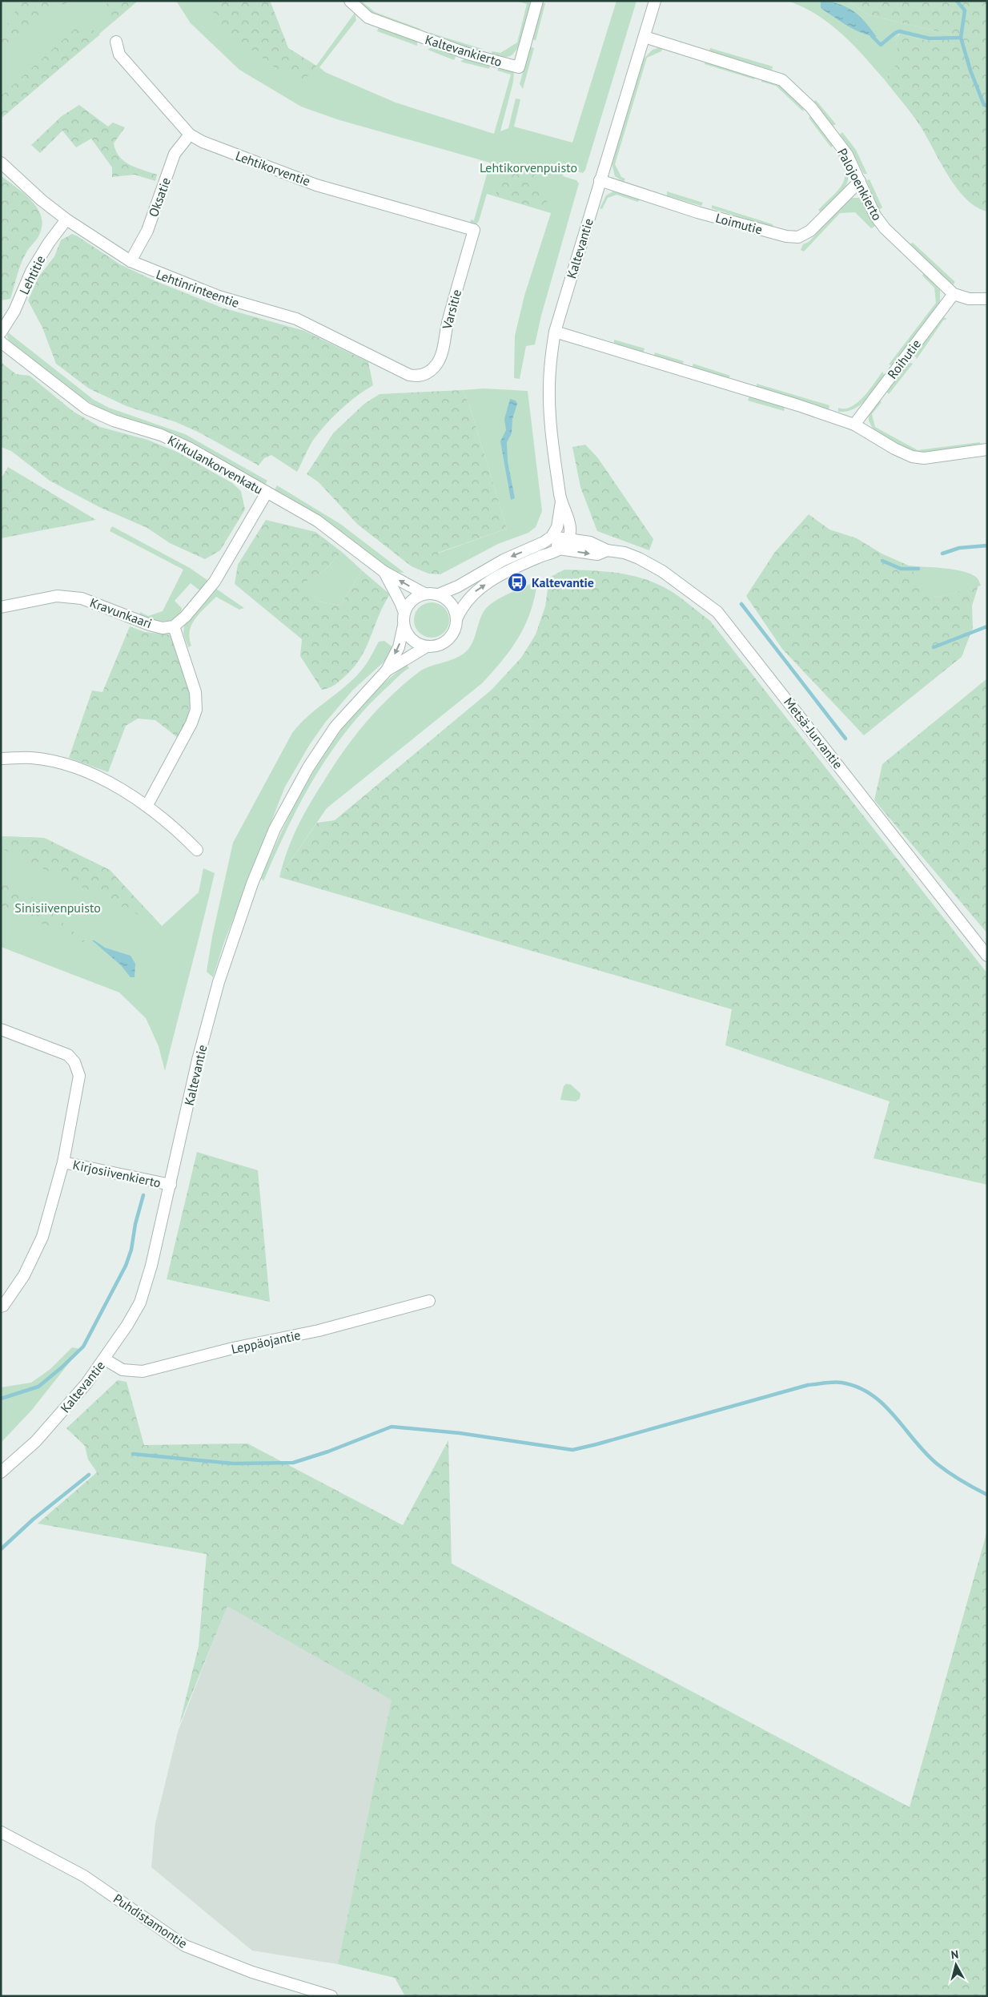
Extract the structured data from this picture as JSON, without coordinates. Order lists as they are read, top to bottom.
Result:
{
  "streets": {
    "street": [
      "Kaltevankierto",
      "Lehtikorventie",
      "Palojoenkierto",
      "Oksatie",
      "Loimutie",
      "Kaltevantie",
      "Lehtitie",
      "Lehtinrinteentie",
      "Varsitie",
      "Roihutie",
      "Kirkulankorvenkatu",
      "Kravunkaari",
      "Metsä-Jurvantie",
      "Kirjosiivenkierto",
      "Leppäojantie",
      "Puhdistamontie"
    ]
  },
  "crossings": [
    ["Lehtikorventie", "Oksatie"],
    ["Lehtikorventie", "Varsitie"],
    ["Palojoenkierto", "Loimutie"],
    ["Palojoenkierto", "Kaltevantie"],
    ["Palojoenkierto", "Roihutie"],
    ["Oksatie", "Lehtinrinteentie"],
    ["Loimutie", "Kaltevantie"],
    ["Kaltevantie", "Kirkulankorvenkatu"],
    ["Kaltevantie", "Metsä-Jurvantie"],
    ["Kaltevantie", "Kirjosiivenkierto"],
    ["Kaltevantie", "Leppäojantie"],
    ["Lehtitie", "Lehtinrinteentie"],
    ["Lehtinrinteentie", "Varsitie"]
  ],
  "parks": ["Lehtikorvenpuisto", "Sinisiivenpuisto"],
  "places": {
    "bus stop": ["Kaltevantie"]
  },
  "north": "top"
}
